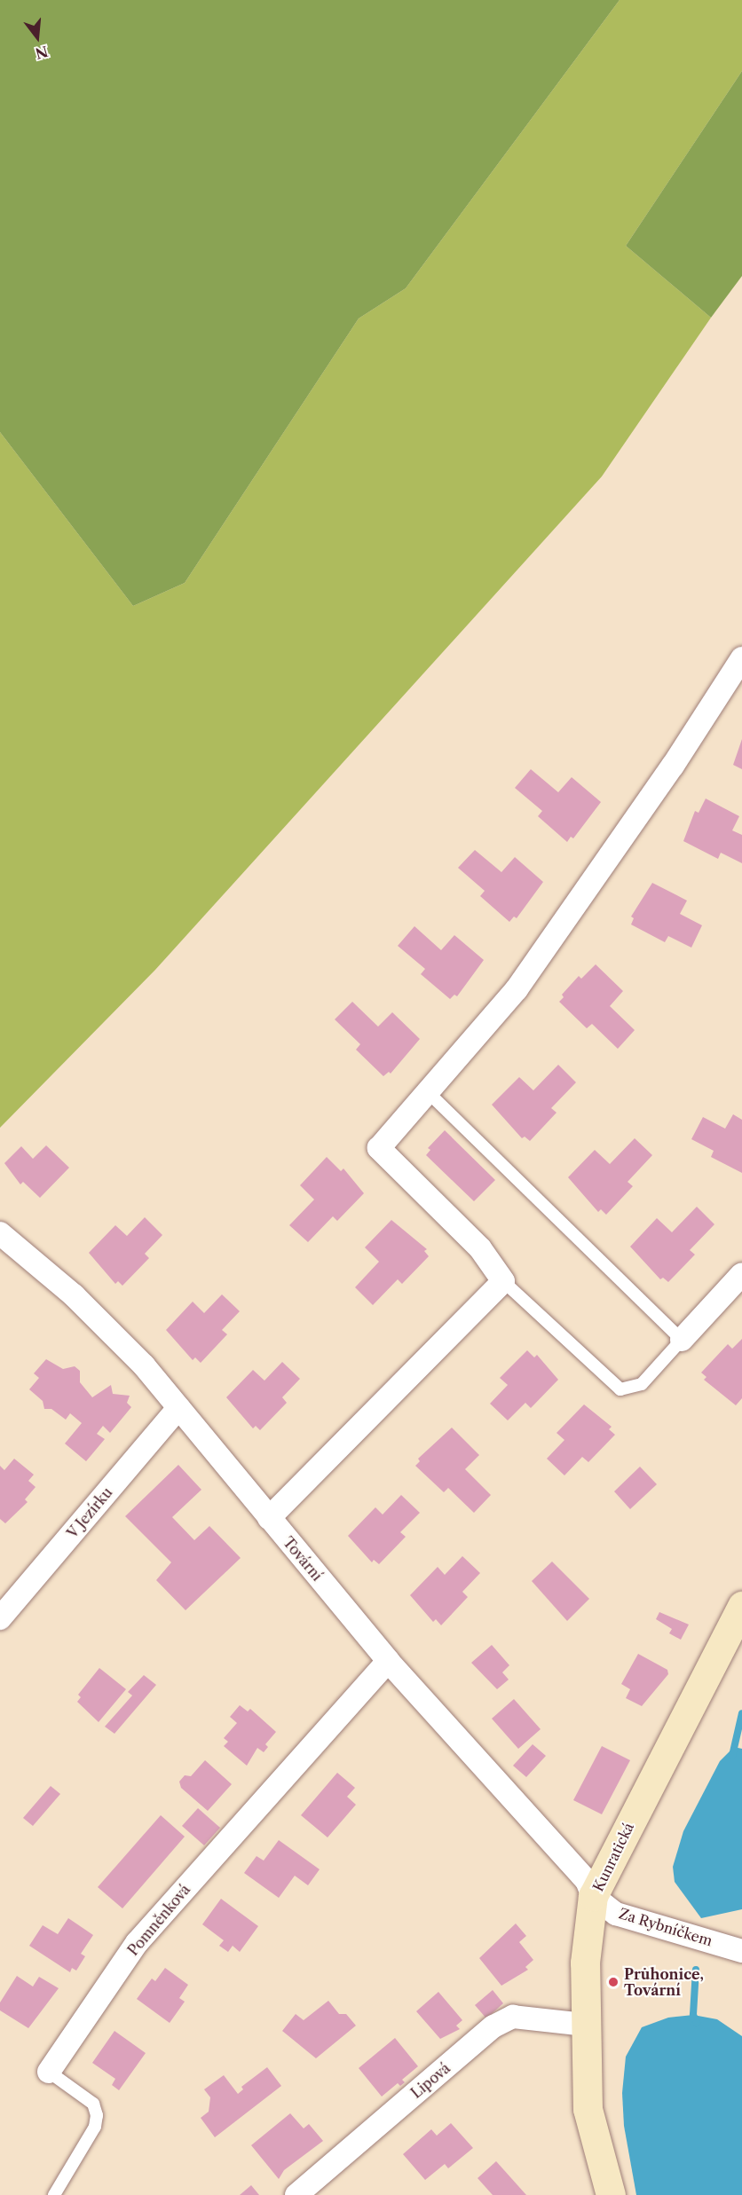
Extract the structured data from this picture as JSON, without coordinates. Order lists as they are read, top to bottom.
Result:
{
  "streets": {
    "street": [
      "V Jezírku",
      "Tovární",
      "Kunratická",
      "Pomněnková",
      "Za Rybníčkem",
      "Lipová"
    ]
  },
  "crossings": [
    ["V Jezírku", "Tovární"],
    ["Tovární", "Kunratická"],
    ["Tovární", "Pomněnková"],
    ["Tovární", "Za Rybníčkem"],
    ["Kunratická", "Za Rybníčkem"],
    ["Kunratická", "Lipová"]
  ],
  "places": ["Průhonice, Tovární"],
  "north": "bottom"
}
